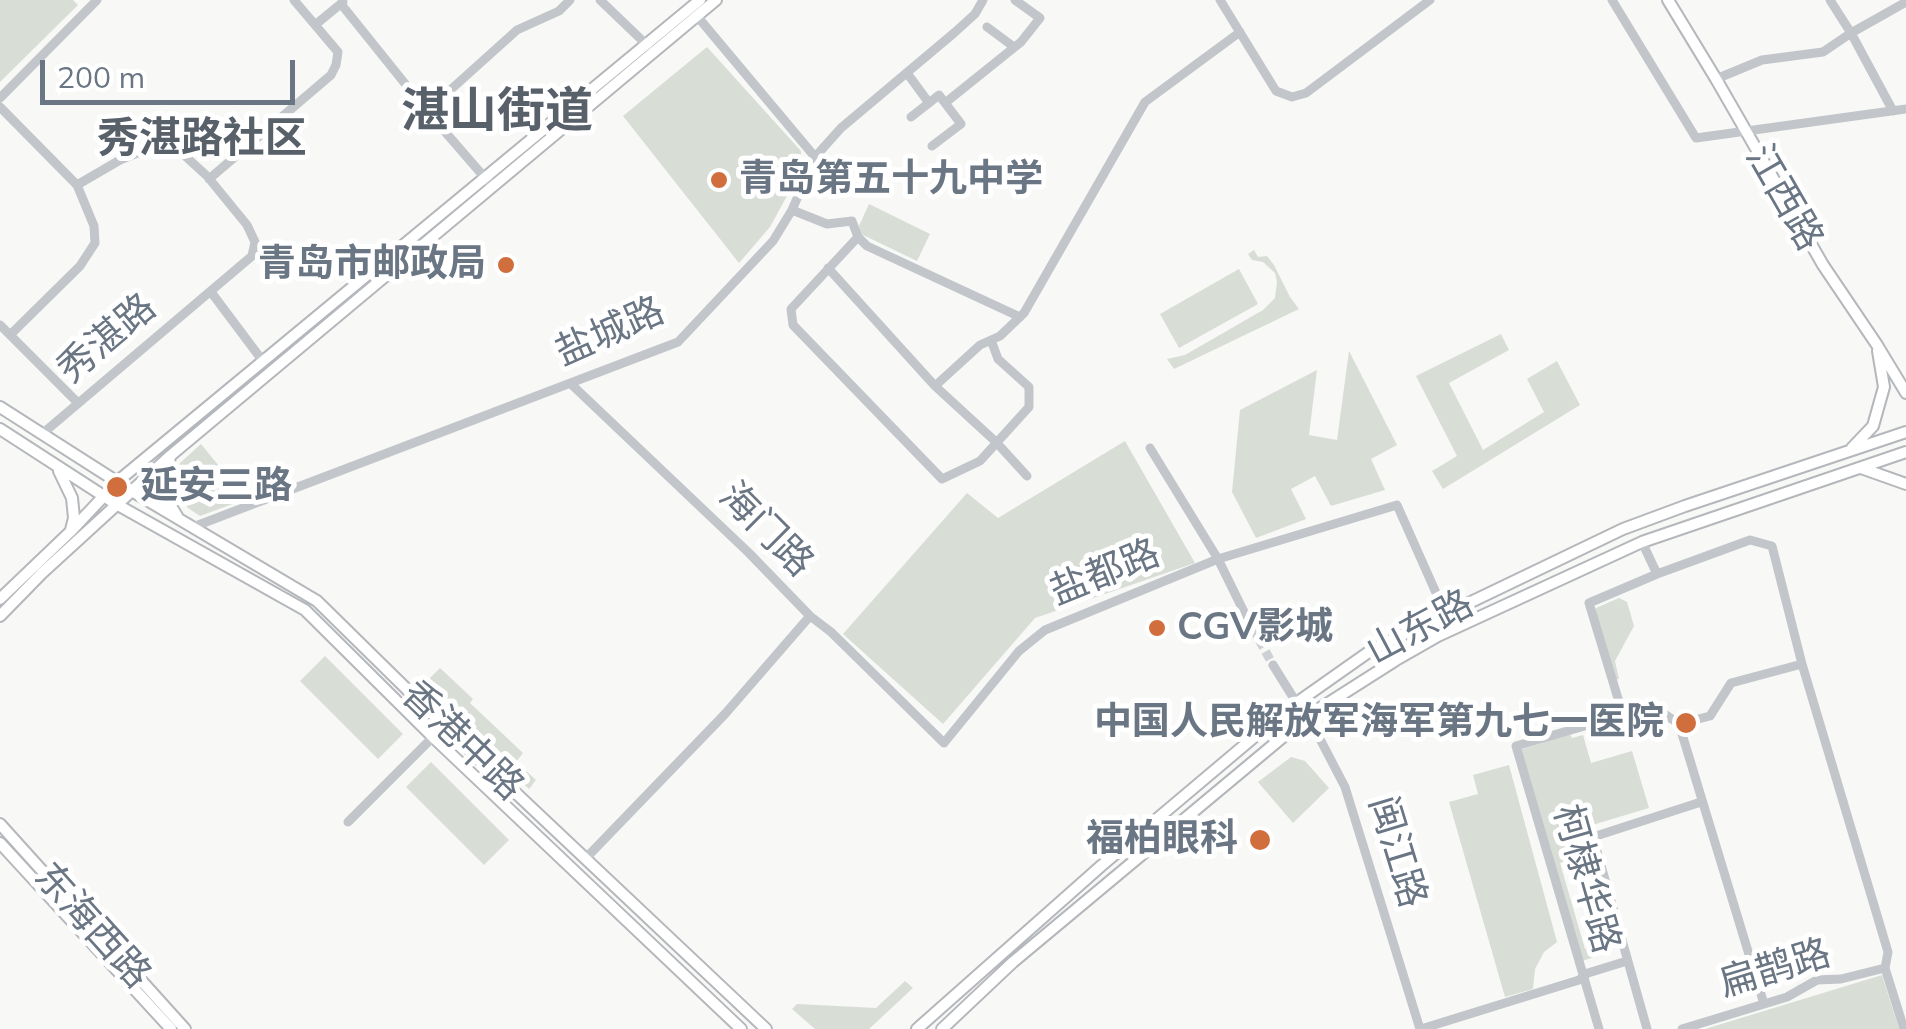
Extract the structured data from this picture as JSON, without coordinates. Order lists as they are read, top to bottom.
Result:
{
  "streets": {
    "main road": [
      "江西路",
      "山东路",
      "香港中路",
      "东海西路"
    ],
    "street": [
      "盐城路",
      "秀湛路",
      "海门路",
      "盐都路",
      "闽江路",
      "柯棣华路",
      "扁鹊路"
    ]
  },
  "crossings": [
    ["盐城路", "海门路"],
    ["盐城路", "香港中路"],
    ["秀湛路", "香港中路"],
    ["海门路", "盐都路"],
    ["海门路", "香港中路"],
    ["盐都路", "山东路"],
    ["山东路", "闽江路"]
  ],
  "districts": ["湛山街道", "秀湛路社区"],
  "places": [
    "青岛第五十九中学",
    "青岛市邮政局",
    "延安三路",
    "CGV影城",
    "中国人民解放军海军第九七一医院",
    "福柏眼科"
  ],
  "scale_bar": "200 m"
}
